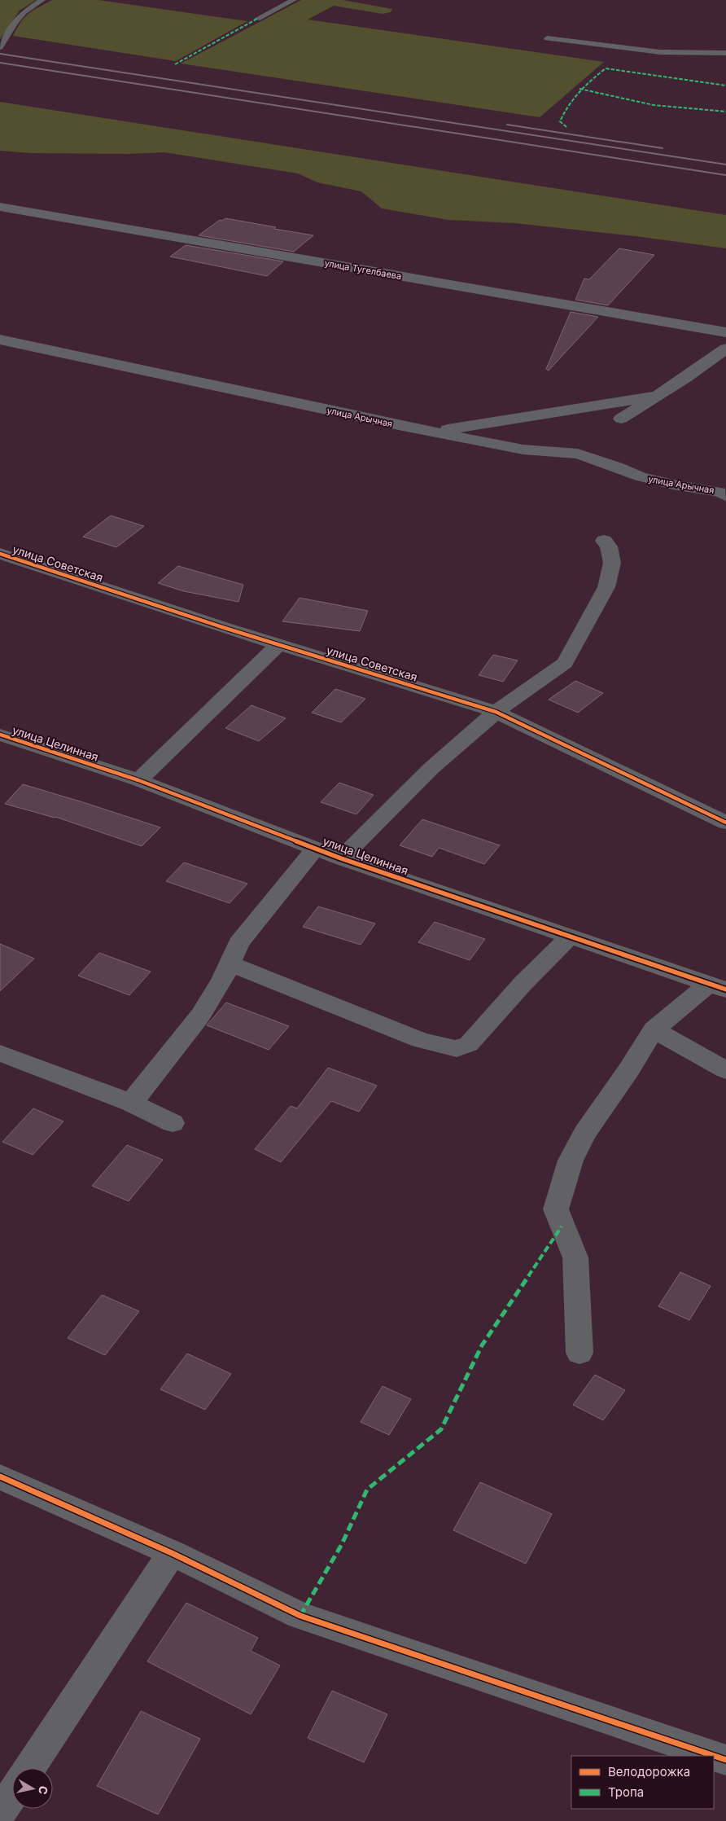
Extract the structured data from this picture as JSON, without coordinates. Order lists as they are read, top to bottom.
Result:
{
  "streets": {
    "street": [
      "улица Тугелбаева",
      "улица Арычная",
      "улица Советская",
      "улица Целинная"
    ]
  },
  "legend": ["Велодорожка", "Тропа"],
  "north": "right"
}
